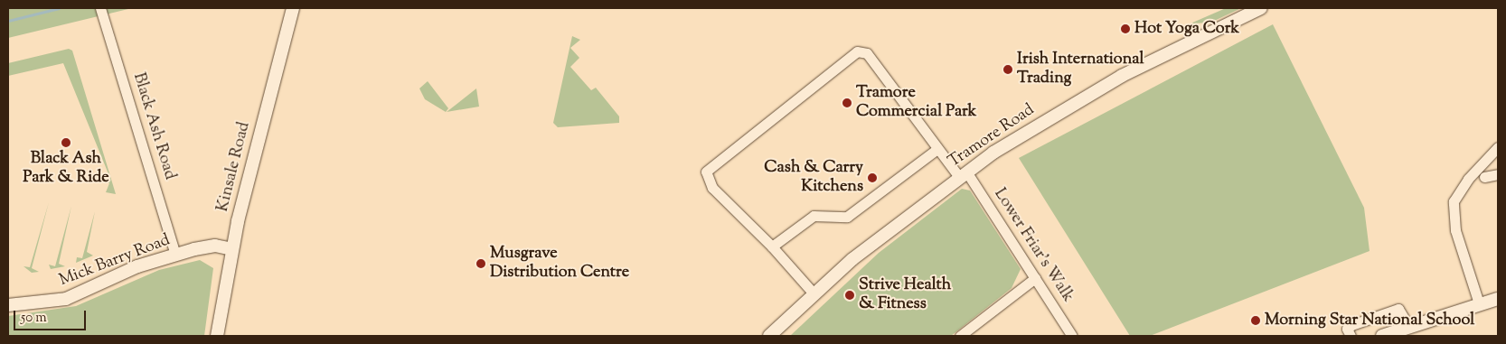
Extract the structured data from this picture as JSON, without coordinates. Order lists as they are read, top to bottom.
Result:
{
  "streets": {
    "street": [
      "Black Ash Road",
      "Tramore Road",
      "Kinsale Road",
      "Lower Friar's Walk",
      "Mick Barry Road"
    ]
  },
  "crossings": [
    ["Black Ash Road", "Mick Barry Road"],
    ["Tramore Road", "Lower Friar's Walk"],
    ["Kinsale Road", "Mick Barry Road"]
  ],
  "places": [
    "Hot Yoga Cork",
    "Irish International Trading",
    "Tramore Commercial Park",
    "Black Ash Park & Ride",
    "Cash & Carry Kitchens",
    "Musgrave Distribution Centre",
    "Strive Health & Fitness",
    "Morning Star National School"
  ],
  "scale_bar": "50 m"
}
